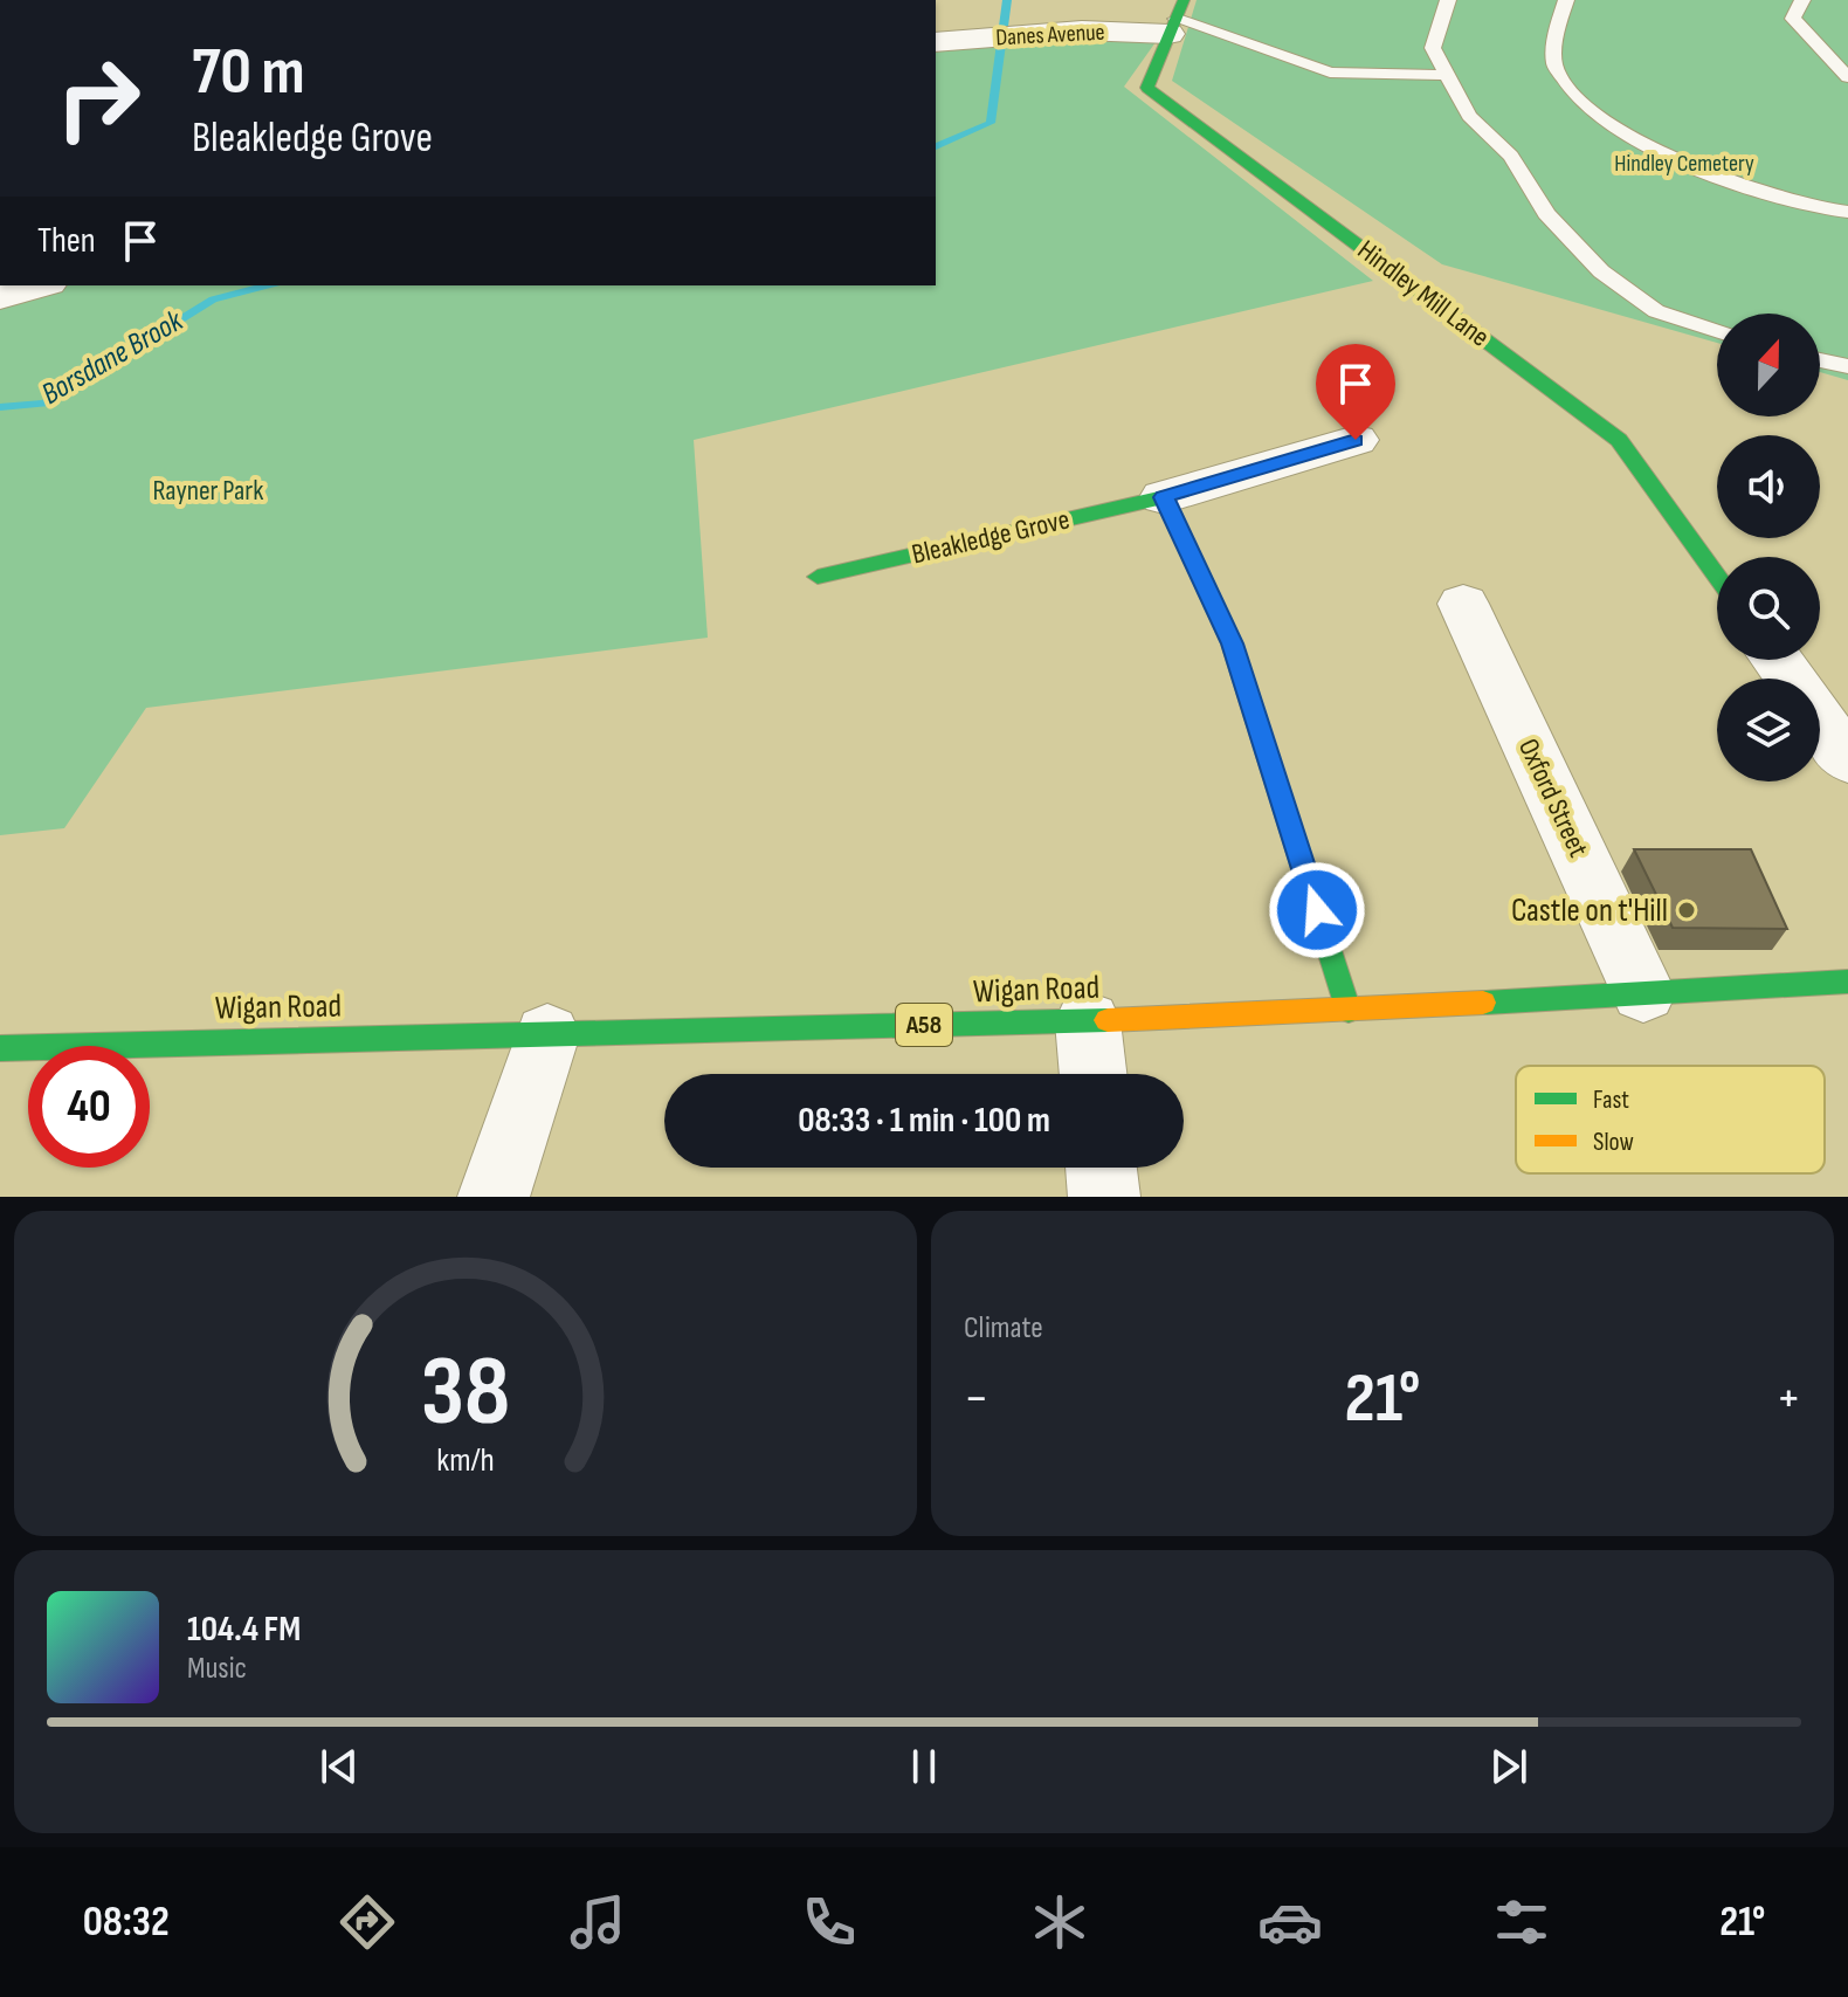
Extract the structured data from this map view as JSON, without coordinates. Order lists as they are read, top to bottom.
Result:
{
  "streets": {
    "main road": [
      "Hindley Mill Lane",
      "Bleakledge Grove",
      "Wigan Road",
      "A58"
    ],
    "street": ["Danes Avenue", "Oxford Street"]
  },
  "crossings": [
    ["Danes Avenue", "Hindley Mill Lane"],
    ["Oxford Street", "Wigan Road"]
  ],
  "water": ["Borsdane Brook"],
  "parks": ["Hindley Cemetery", "Rayner Park"],
  "places": ["Castle on t'Hill"],
  "legend": ["Fast", "Slow"],
  "north": "top",
  "page": {
    "turn": ["70 m", "Bleakledge Grove"],
    "then": "Then",
    "limit": "40",
    "trip": "08:33 · 1 min · 100 m",
    "tile": "Climate",
    "heat": ["−", "21°", "+"],
    "song": ["104.4 FM", "Music"],
    "tabs": ["08:32", "21°"],
    "gauge": ["38", "km/h"]
  }
}
